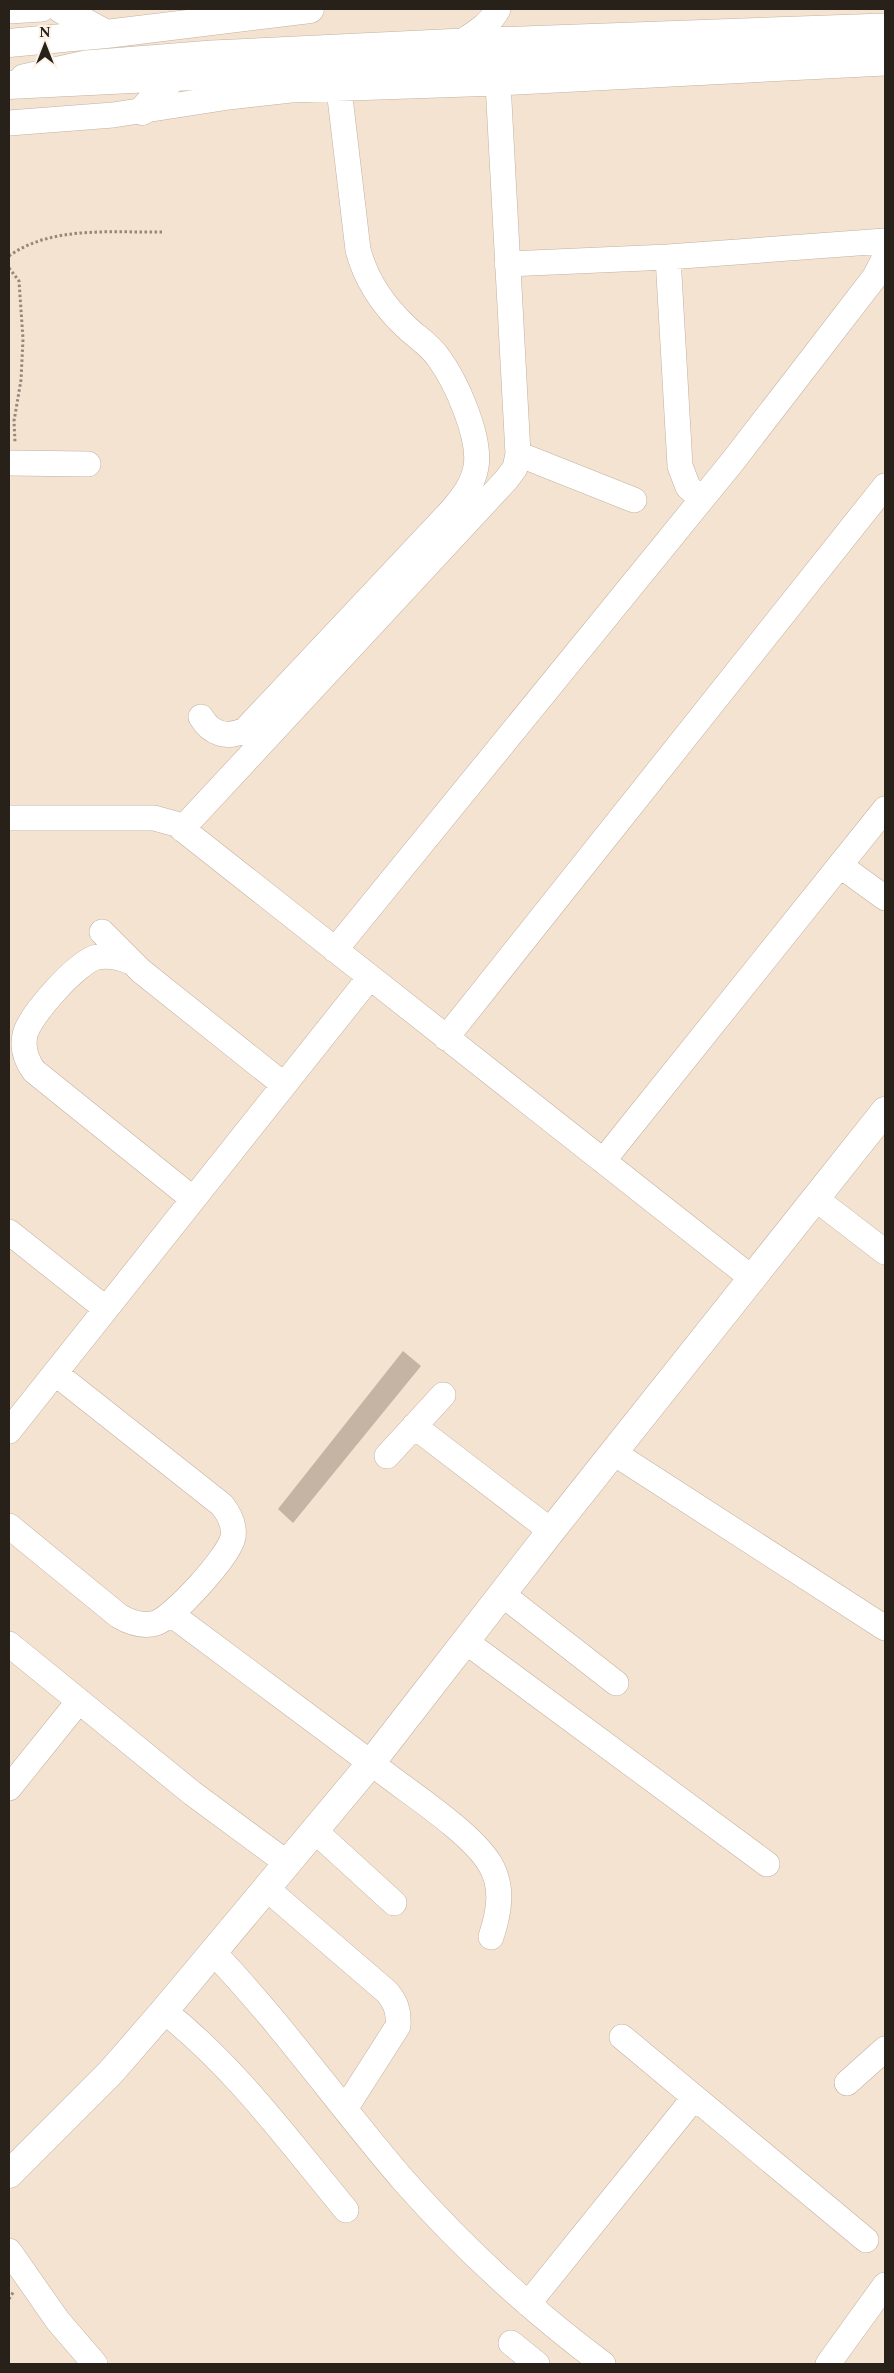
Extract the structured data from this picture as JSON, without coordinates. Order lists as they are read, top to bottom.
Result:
{
  "north": "top"
}
